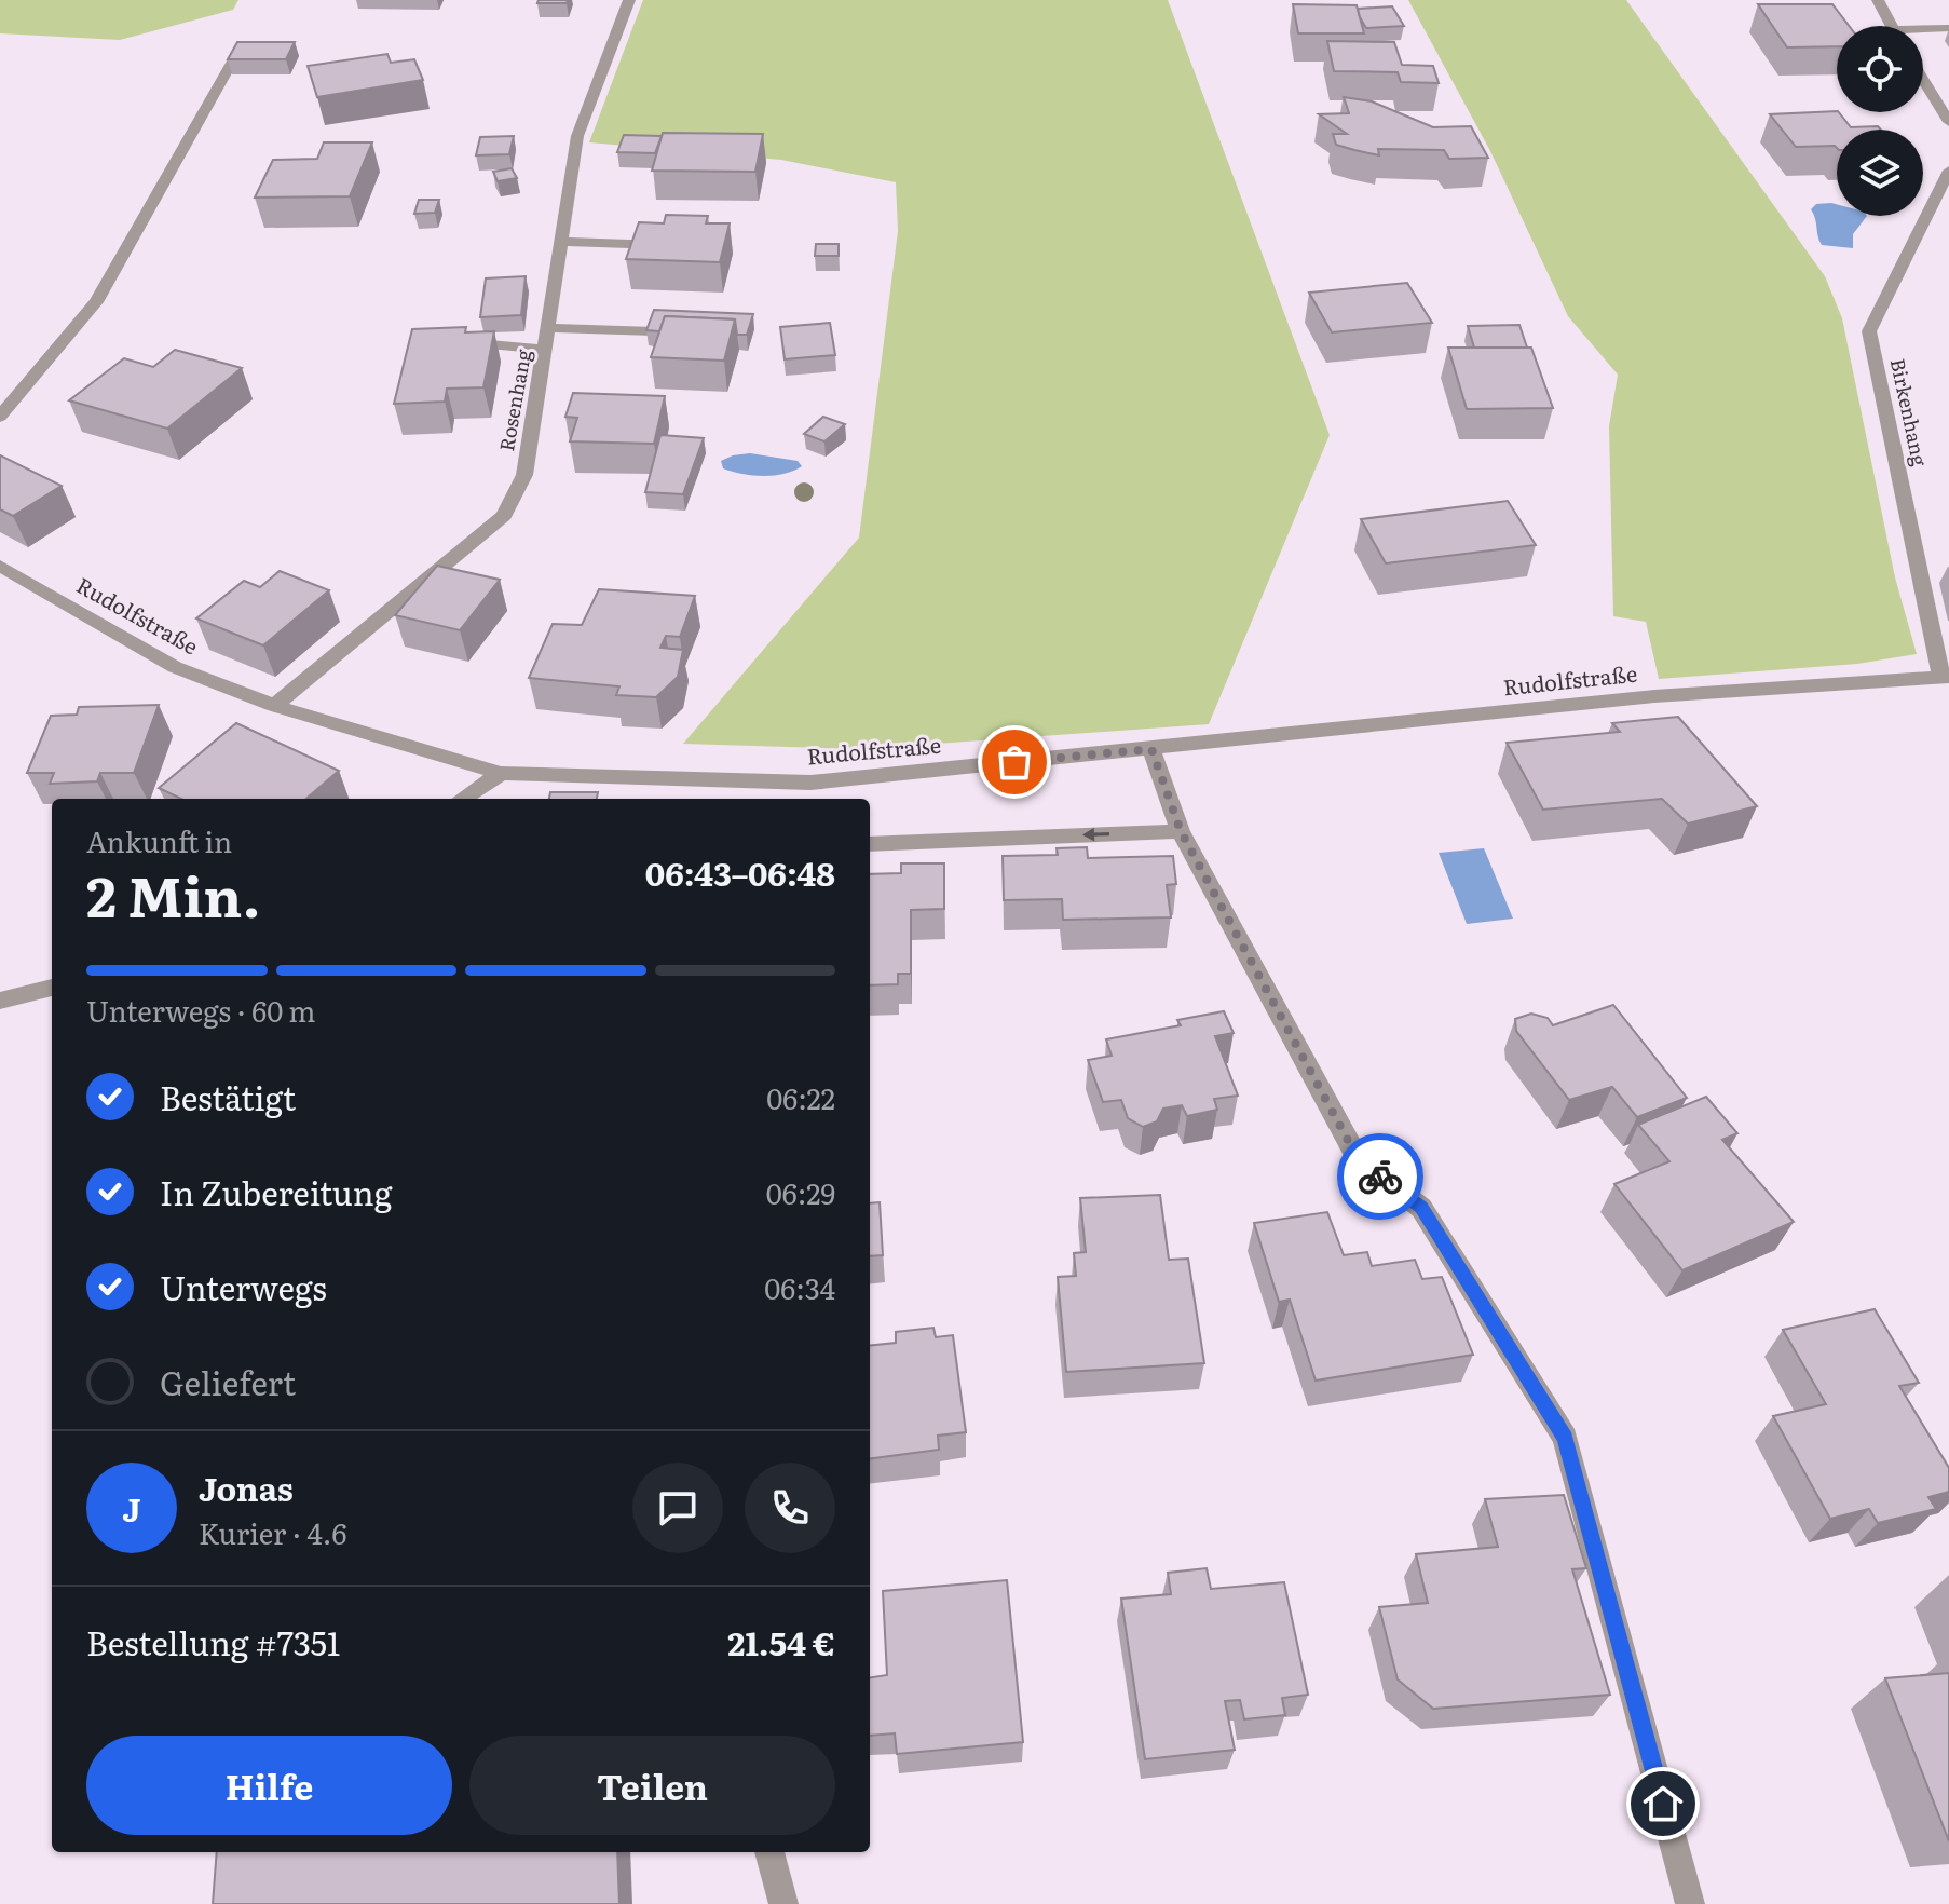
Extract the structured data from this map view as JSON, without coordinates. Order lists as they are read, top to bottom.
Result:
{
  "streets": {
    "street": ["Rosenhang", "Birkenhang", "Rudolfstraße"]
  },
  "crossings": [
    ["Rosenhang", "Rudolfstraße"],
    ["Birkenhang", "Rudolfstraße"]
  ],
  "page": {
    "heading": ["2 Min.", "Ankunft in", "06:43–06:48"],
    "panel": [
      "Jonas",
      "Kurier · 4.6",
      "Bestellung #7351",
      "21.54 €"
    ],
    "bar": "Unterwegs · 60 m",
    "list": [
      ["Bestätigt", "06:22"],
      ["In Zubereitung", "06:29"],
      ["Unterwegs", "06:34"],
      "Geliefert"
    ],
    "round": "J",
    "buttons": ["Hilfe", "Teilen"]
  }
}
